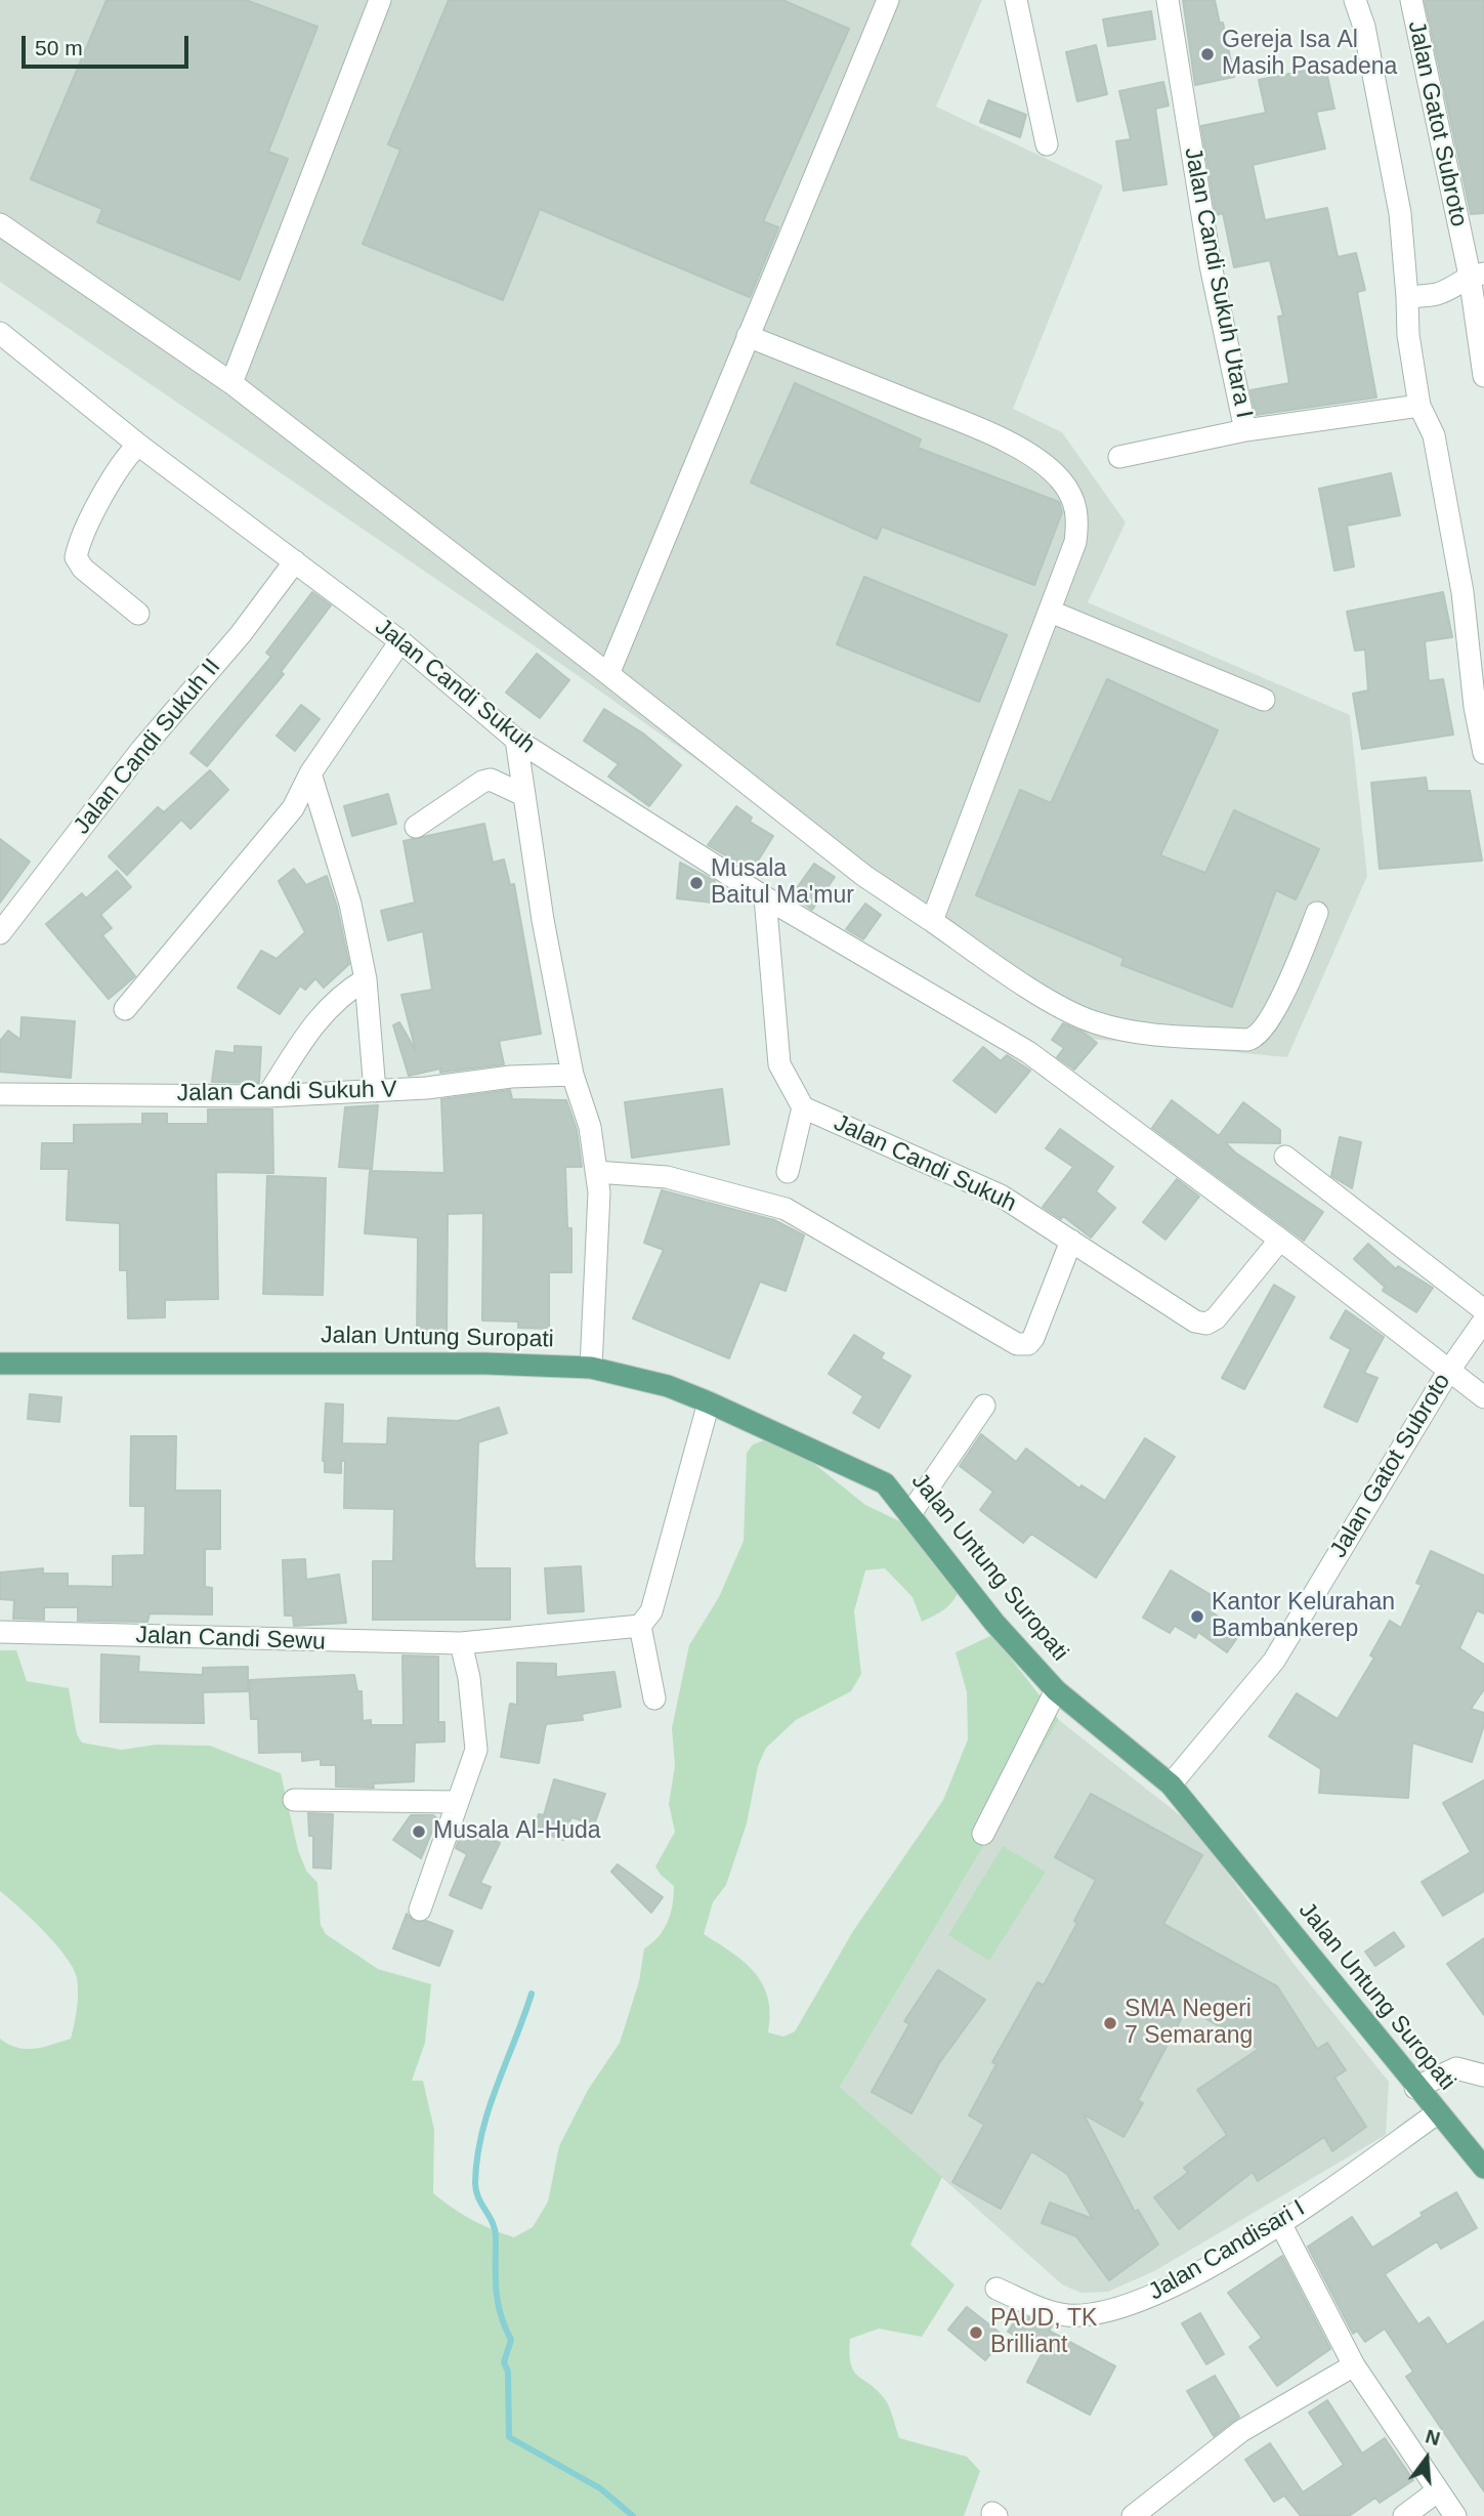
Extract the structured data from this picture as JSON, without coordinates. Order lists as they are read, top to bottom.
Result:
{
  "streets": {
    "main road": ["Jalan Untung Suropati"],
    "street": [
      "Jalan Gatot Subroto",
      "Jalan Candi Sukuh Utara I",
      "Jalan Candi Sukuh",
      "Jalan Candi Sukuh II",
      "Jalan Candi Sukuh V",
      "Jalan Candi Sewu",
      "Jalan Candisari I"
    ]
  },
  "crossings": [
    ["Jalan Gatot Subroto", "Jalan Candi Sukuh"],
    ["Jalan Gatot Subroto", "Jalan Untung Suropati"],
    ["Jalan Candi Sukuh", "Jalan Candi Sukuh II"],
    ["Jalan Untung Suropati", "Jalan Candisari I"]
  ],
  "places": [
    "Gereja Isa Al Masih Pasadena",
    "Musala Baitul Ma'mur",
    "Kantor Kelurahan Bambankerep",
    "Musala Al-Huda",
    "SMA Negeri 7 Semarang",
    "PAUD, TK Brilliant"
  ],
  "scale_bar": "50 m",
  "north": "top"
}
